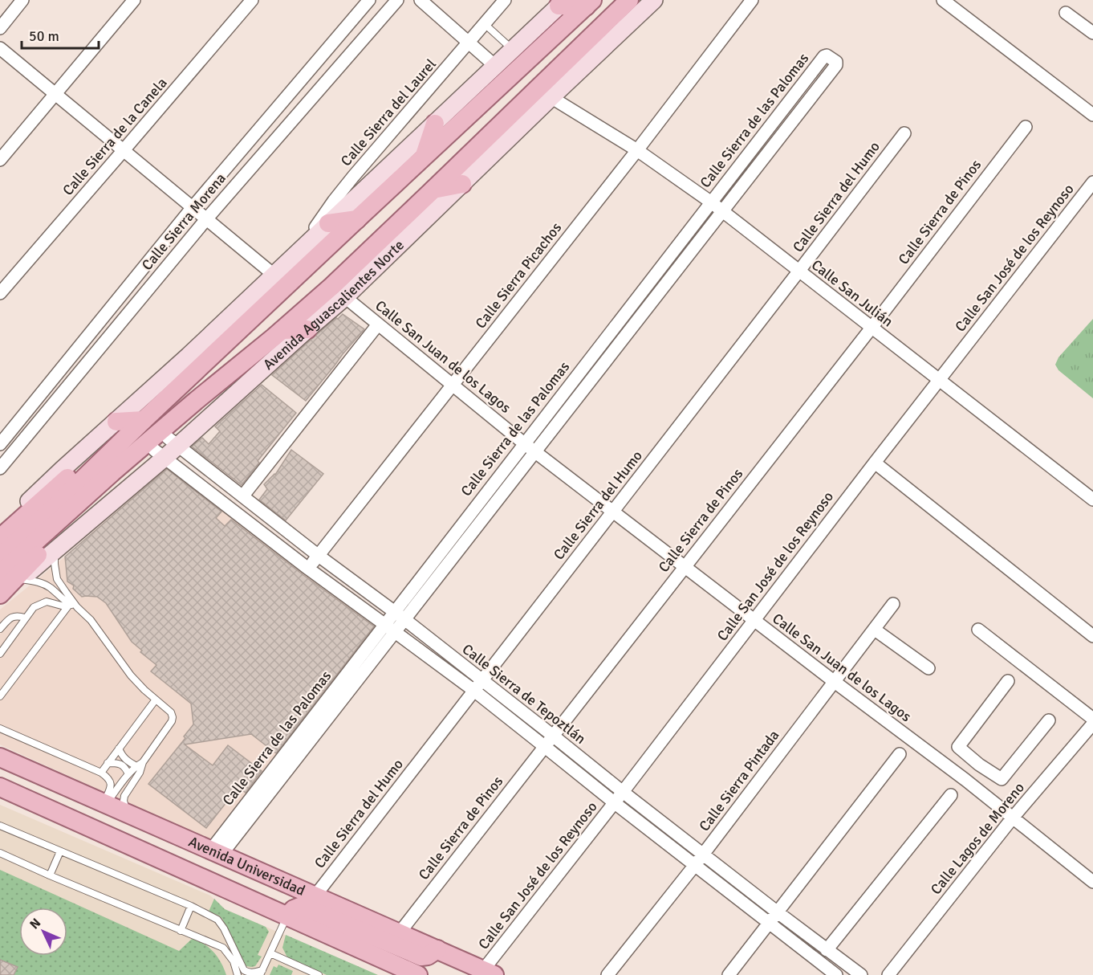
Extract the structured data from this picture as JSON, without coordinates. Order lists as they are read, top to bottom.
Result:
{
  "streets": {
    "main road": ["Avenida Aguascalientes Norte", "Avenida Universidad"],
    "street": [
      "Calle Sierra del Laurel",
      "Calle Sierra de las Palomas",
      "Calle Sierra de la Canela",
      "Calle Sierra del Humo",
      "Calle Sierra de Pinos",
      "Calle Sierra Morena",
      "Calle San José de los Reynoso",
      "Calle Sierra Picachos",
      "Calle San Julián",
      "Calle San Juan de los Lagos",
      "Calle Sierra de Tepoztlán",
      "Calle Sierra Pintada",
      "Calle Lagos de Moreno"
    ]
  },
  "crossings": [
    ["Calle Sierra de las Palomas", "Calle San Julián"],
    ["Calle Sierra de las Palomas", "Calle San Juan de los Lagos"],
    ["Calle Sierra de las Palomas", "Calle Sierra de Tepoztlán"],
    ["Calle Sierra de las Palomas", "Avenida Universidad"],
    ["Calle Sierra del Humo", "Calle San Julián"],
    ["Calle Sierra del Humo", "Calle San Juan de los Lagos"],
    ["Calle Sierra del Humo", "Calle Sierra de Tepoztlán"],
    ["Calle Sierra del Humo", "Avenida Universidad"],
    ["Calle Sierra de Pinos", "Calle San Julián"],
    ["Calle Sierra de Pinos", "Calle San Juan de los Lagos"],
    ["Calle Sierra de Pinos", "Calle Sierra de Tepoztlán"],
    ["Calle Sierra de Pinos", "Avenida Universidad"],
    ["Calle San José de los Reynoso", "Calle San Julián"],
    ["Calle San José de los Reynoso", "Calle San Juan de los Lagos"],
    ["Calle San José de los Reynoso", "Calle Sierra de Tepoztlán"],
    ["Calle San José de los Reynoso", "Avenida Universidad"],
    ["Calle Sierra Picachos", "Calle San Julián"],
    ["Calle Sierra Picachos", "Calle San Juan de los Lagos"],
    ["Calle Sierra Picachos", "Calle Sierra de Tepoztlán"],
    ["Calle San Julián", "Avenida Aguascalientes Norte"],
    ["Avenida Aguascalientes Norte", "Calle San Juan de los Lagos"],
    ["Avenida Aguascalientes Norte", "Calle Sierra de Tepoztlán"],
    ["Calle San Juan de los Lagos", "Calle Sierra Pintada"],
    ["Calle San Juan de los Lagos", "Calle Lagos de Moreno"],
    ["Calle Sierra de Tepoztlán", "Calle Sierra Pintada"]
  ],
  "scale_bar": "50 m",
  "north": "top left"
}
